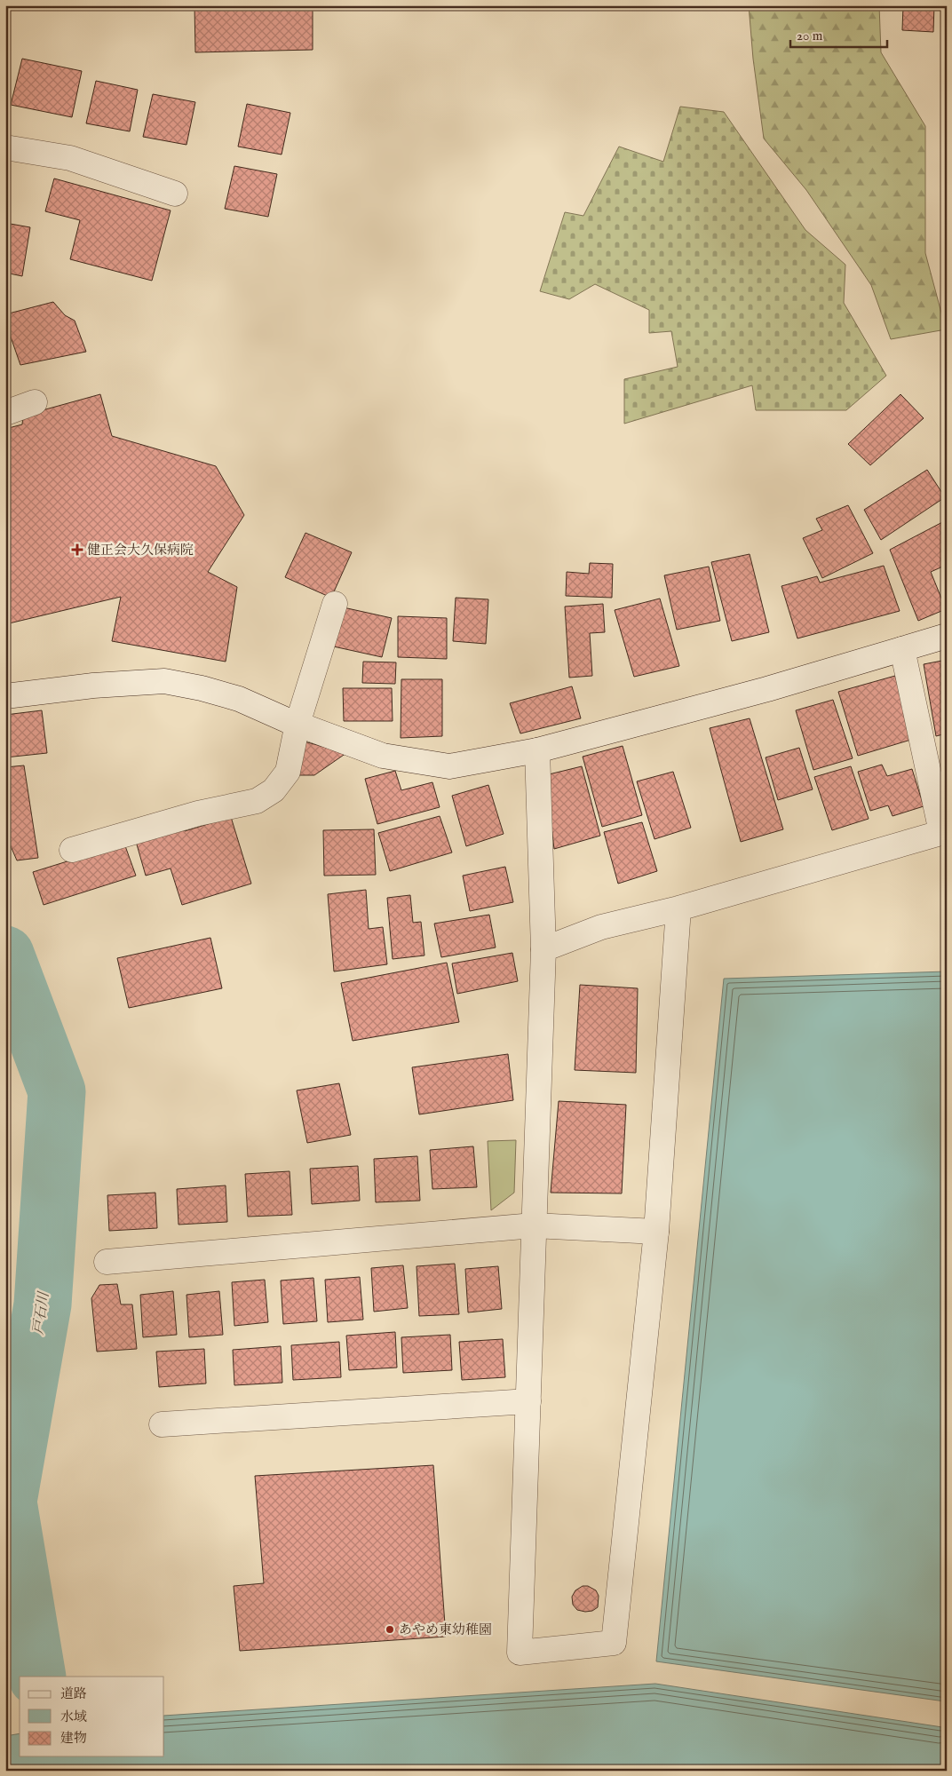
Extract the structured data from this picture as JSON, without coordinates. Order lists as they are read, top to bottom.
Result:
{
  "water": ["戸石川"],
  "places": {
    "health": ["健正会大久保病院"],
    "other": ["あやめ東幼稚園"]
  },
  "legend": ["道路", "水域", "建物"],
  "scale_bar": "20 m"
}
